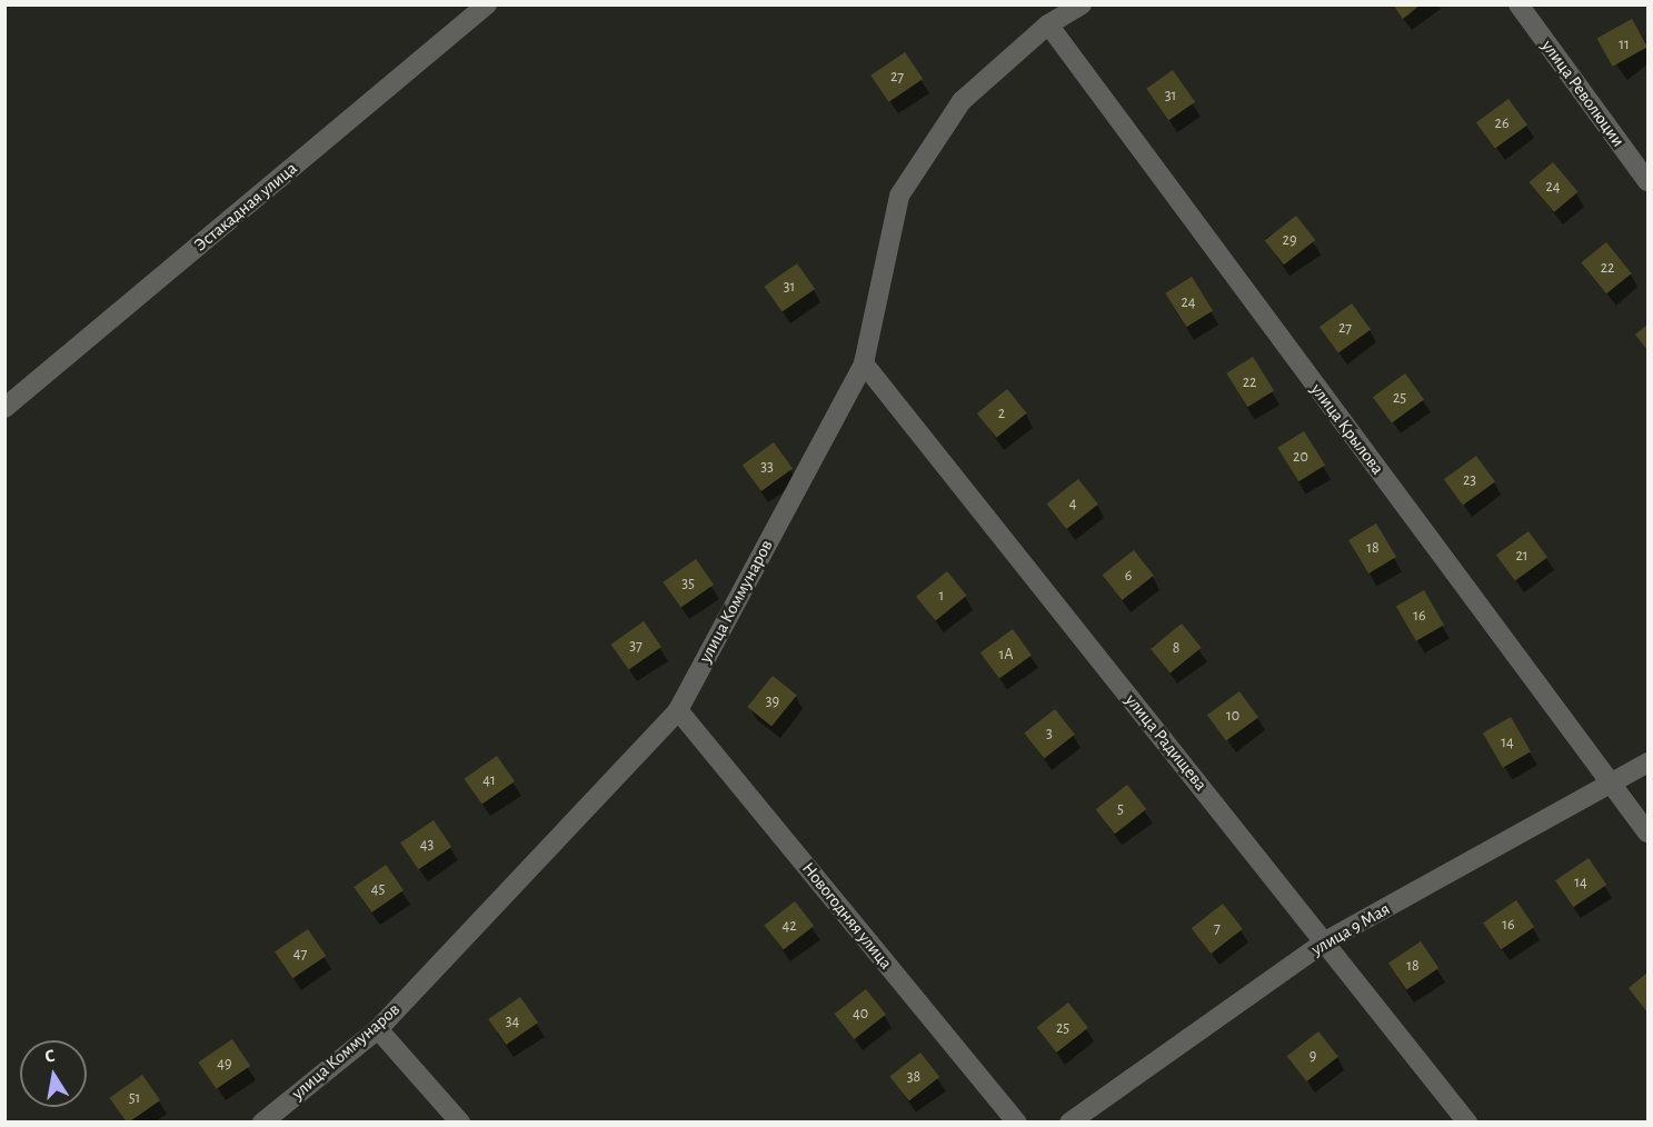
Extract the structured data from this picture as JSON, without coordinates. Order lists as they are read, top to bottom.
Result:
{
  "streets": {
    "street": [
      "улица Революции",
      "Эстакадная улица",
      "улица Крылова",
      "улица Коммунаров",
      "улица Радищева",
      "Новогодняя улица",
      "улица 9 Мая"
    ]
  },
  "crossings": [
    ["улица Крылова", "улица Коммунаров"],
    ["улица Крылова", "улица 9 Мая"],
    ["улица Коммунаров", "улица Радищева"],
    ["улица Коммунаров", "Новогодняя улица"],
    ["улица Радищева", "улица 9 Мая"]
  ],
  "house_numbers": [
    "11",
    "27",
    "31",
    "26",
    "24",
    "29",
    "22",
    "31",
    "24",
    "27",
    "22",
    "25",
    "2",
    "20",
    "33",
    "23",
    "4",
    "18",
    "21",
    "6",
    "35",
    "1",
    "16",
    "37",
    "8",
    "1А",
    "39",
    "10",
    "3",
    "14",
    "41",
    "5",
    "43",
    "14",
    "45",
    "16",
    "42",
    "7",
    "47",
    "18",
    "40",
    "34",
    "25",
    "9",
    "49",
    "38",
    "51"
  ],
  "north": "top"
}
